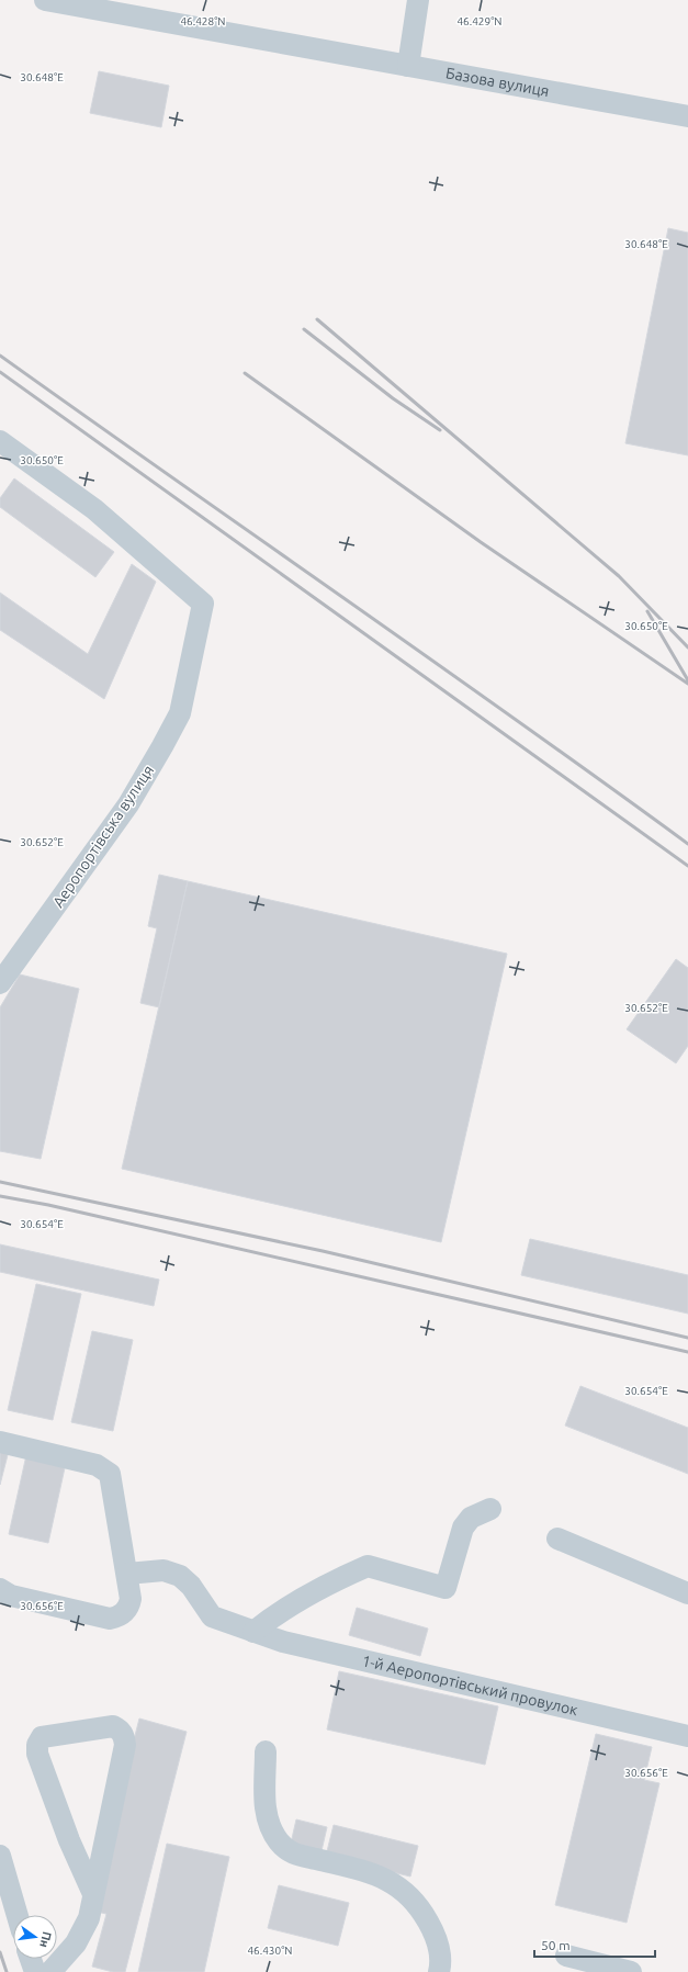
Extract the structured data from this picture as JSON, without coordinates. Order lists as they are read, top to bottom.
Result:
{
  "streets": {
    "street": ["Базова вулиця", "Аеропортівська вулиця", "1-й Аеропортівський провулок"]
  },
  "scale_bar": "50 m",
  "north": "right",
  "coordinates": [
    "46.428°N",
    "46.429°N",
    "30.648°E",
    "30.650°E",
    "30.652°E",
    "30.654°E",
    "30.656°E",
    "46.430°N"
  ]
}
